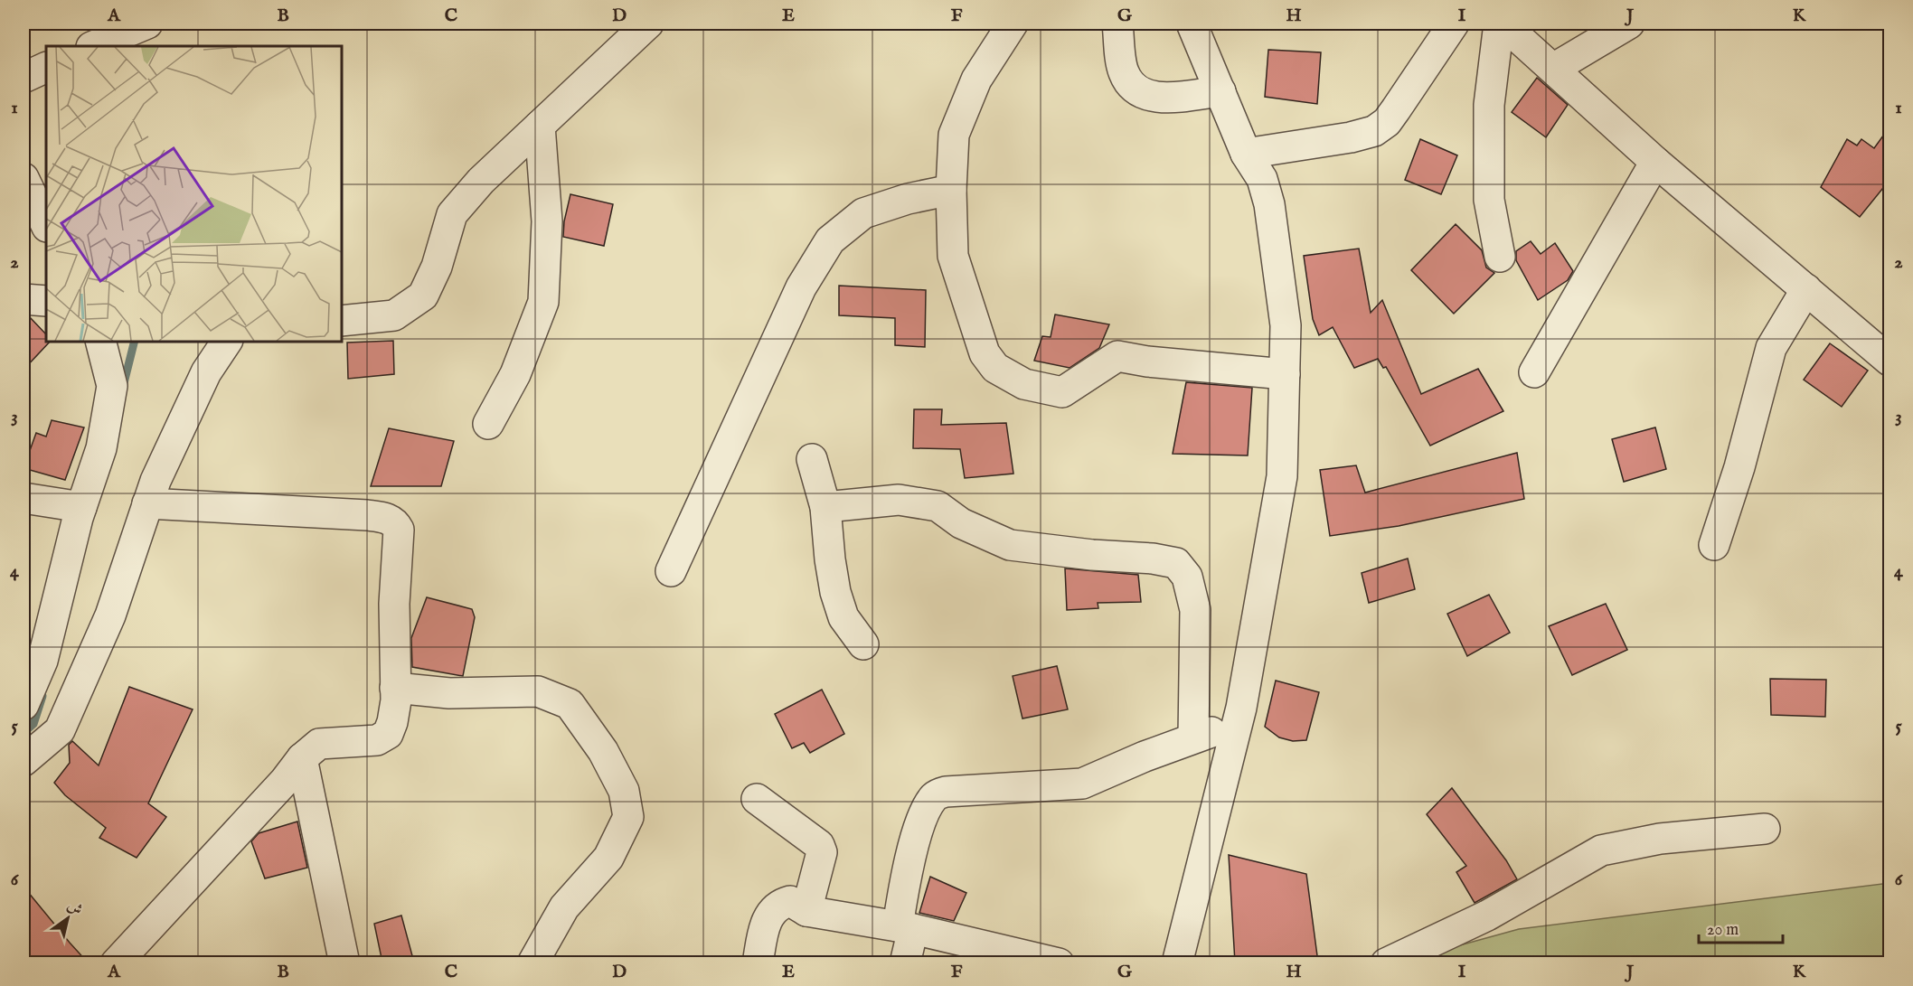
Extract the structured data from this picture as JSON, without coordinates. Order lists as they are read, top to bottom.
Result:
{
  "scale_bar": "20 m",
  "north": "top right",
  "grid": {
    "columns": [
      "A",
      "B",
      "C",
      "D",
      "E",
      "F",
      "G",
      "H",
      "I",
      "J",
      "K"
    ],
    "rows": [
      "1",
      "2",
      "3",
      "4",
      "5",
      "6"
    ]
  }
}
